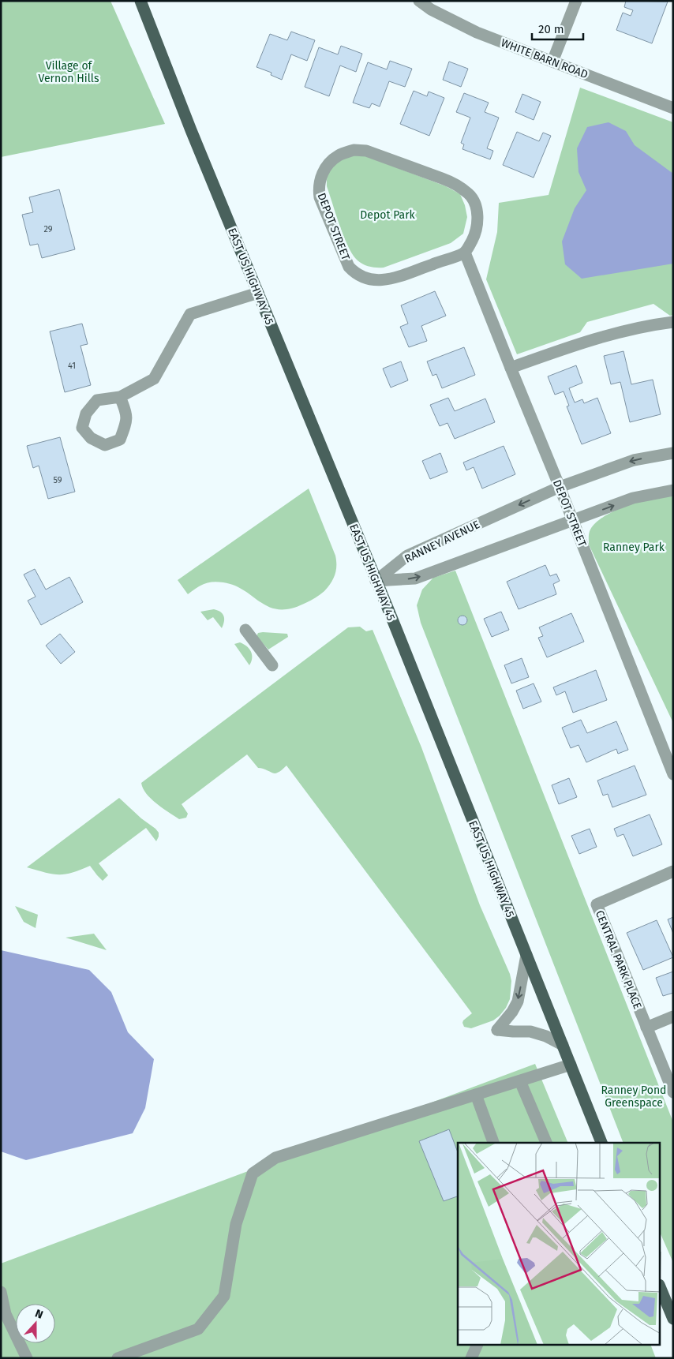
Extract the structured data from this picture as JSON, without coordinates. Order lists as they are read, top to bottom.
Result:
{
  "streets": {
    "main road": ["EAST US HIGHWAY 45"],
    "street": [
      "WHITE BARN ROAD",
      "DEPOT STREET",
      "RANNEY AVENUE",
      "CENTRAL PARK PLACE"
    ]
  },
  "crossings": [
    ["DEPOT STREET", "RANNEY AVENUE"],
    ["EAST US HIGHWAY 45", "RANNEY AVENUE"]
  ],
  "parks": [
    "Village of Vernon Hills",
    "Depot Park",
    "Ranney Park",
    "Ranney Pond Greenspace"
  ],
  "house_numbers": ["29", "41", "59"],
  "scale_bar": "20 m",
  "north": "top"
}
